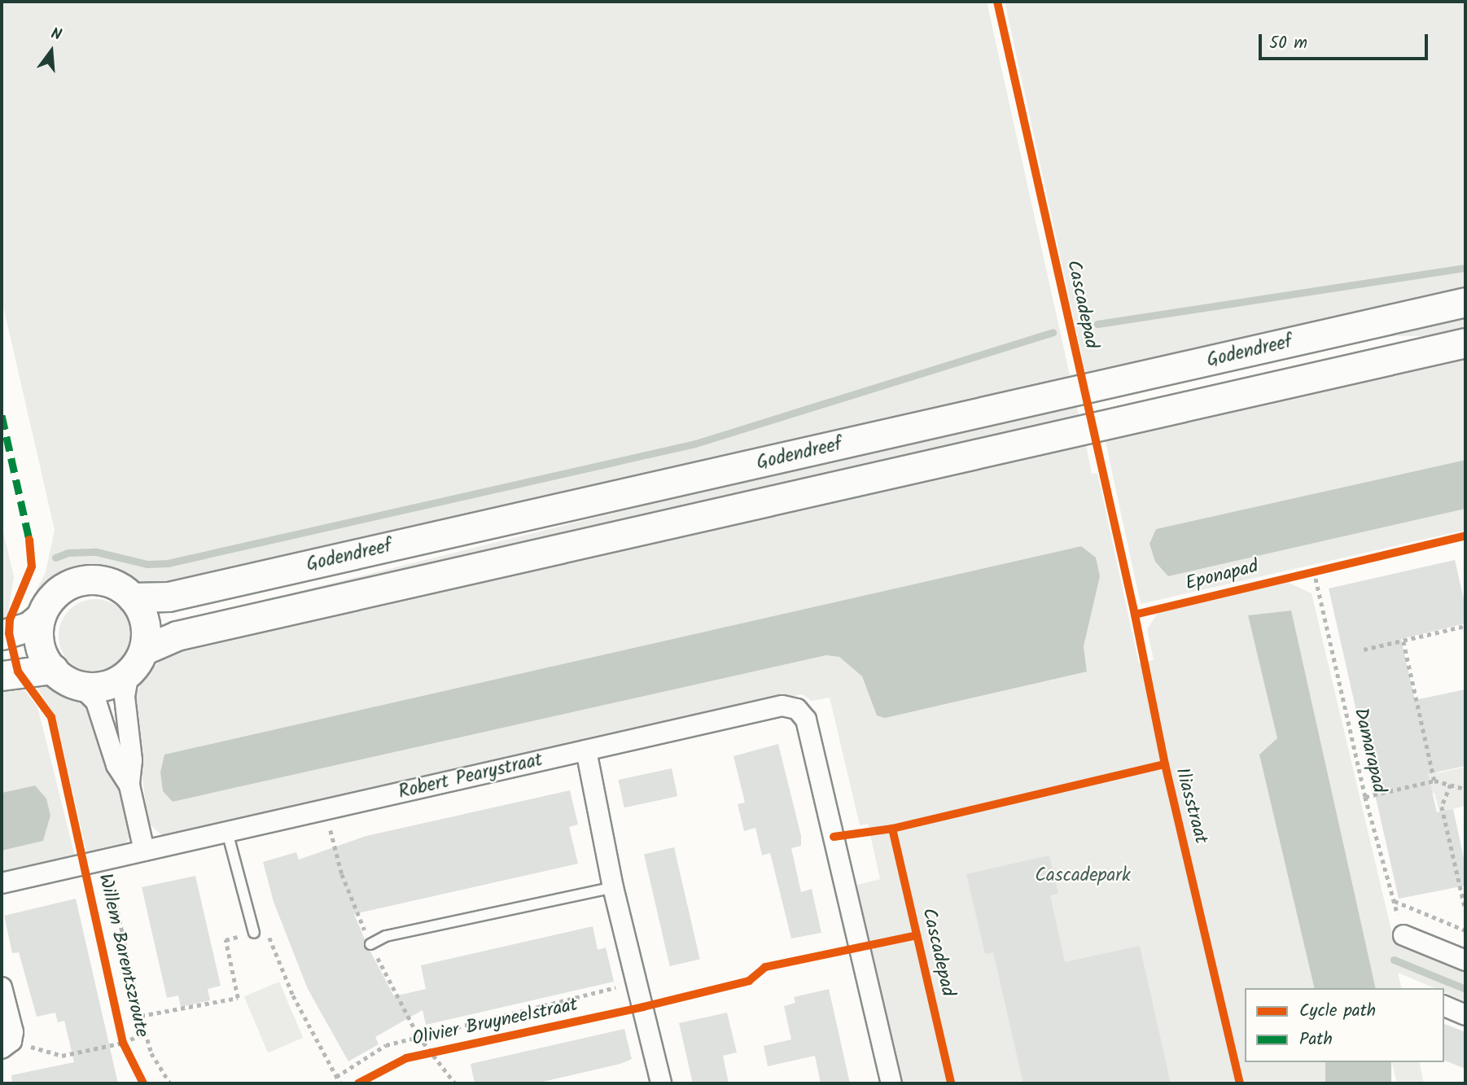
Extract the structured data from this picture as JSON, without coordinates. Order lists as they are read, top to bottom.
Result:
{
  "streets": {
    "main road": ["Godendreef"],
    "street": ["Robert Pearystraat"],
    "path": ["Damarapad", "Olivier Bruyneelstraat"],
    "cycle path": [
      "Cascadepad",
      "Eponapad",
      "Iliasstraat",
      "Willem Barentszroute"
    ]
  },
  "crossings": [
    ["Robert Pearystraat", "Willem Barentszroute"]
  ],
  "parks": ["Cascadepark"],
  "legend": ["Cycle path", "Path"],
  "scale_bar": "50 m",
  "north": "top"
}
